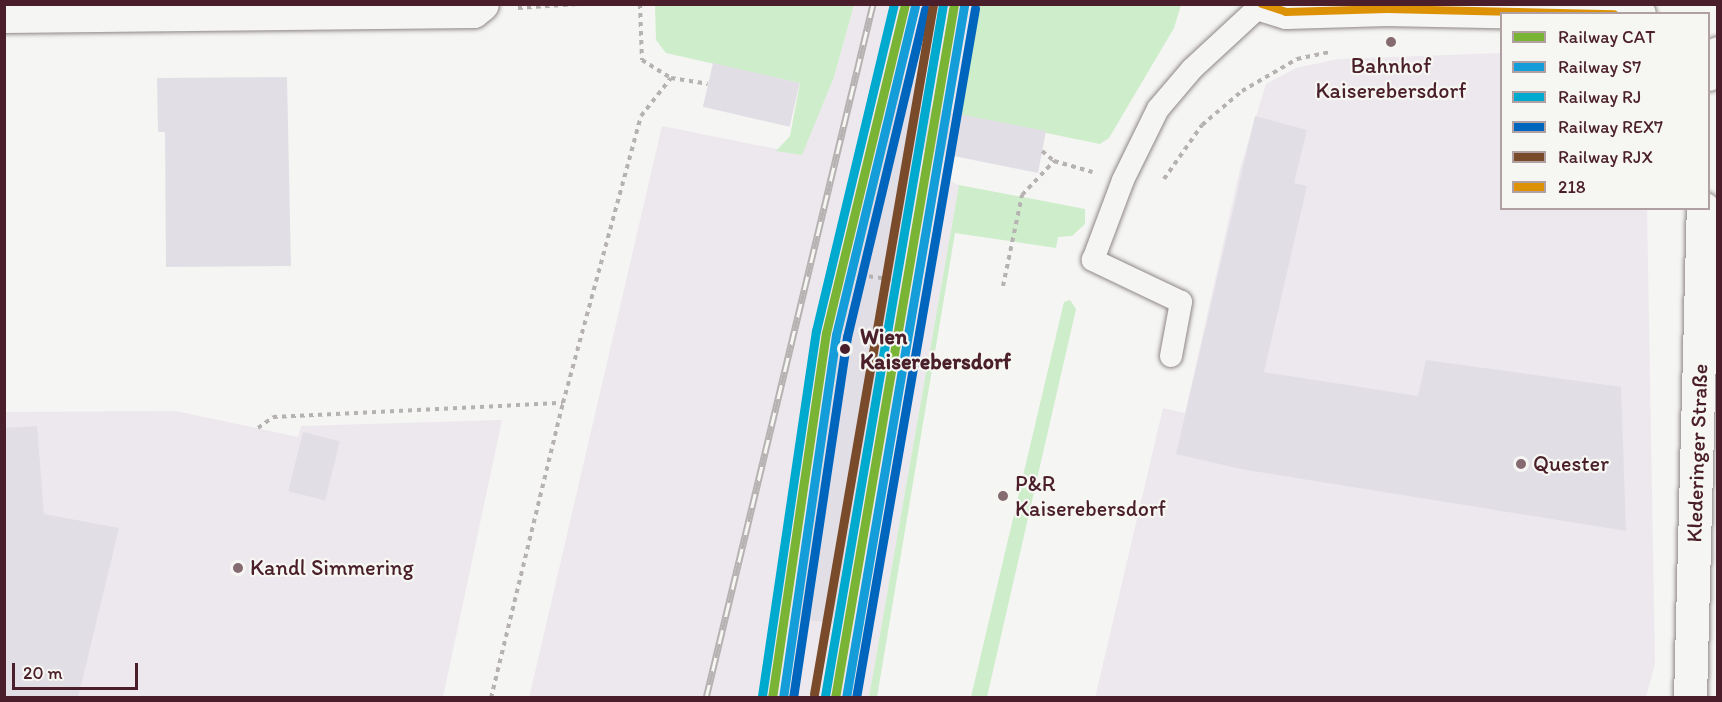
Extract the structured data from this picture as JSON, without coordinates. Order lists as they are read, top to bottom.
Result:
{
  "streets": {
    "street": ["Klederinger Straße"]
  },
  "places": [
    "Bahnhof Kaiserebersdorf",
    "Wien Kaiserebersdorf",
    "Quester",
    "P&R Kaiserebersdorf",
    "Kandl Simmering"
  ],
  "lines": [
    "rail line CAT",
    "rail line RJ",
    "rail line RJX",
    "transit line 218",
    "rail line S7",
    "rail line REX7"
  ],
  "legend": [
    "Railway CAT",
    "Railway S7",
    "Railway RJ",
    "Railway REX7",
    "Railway RJX",
    "218"
  ],
  "scale_bar": "20 m"
}
